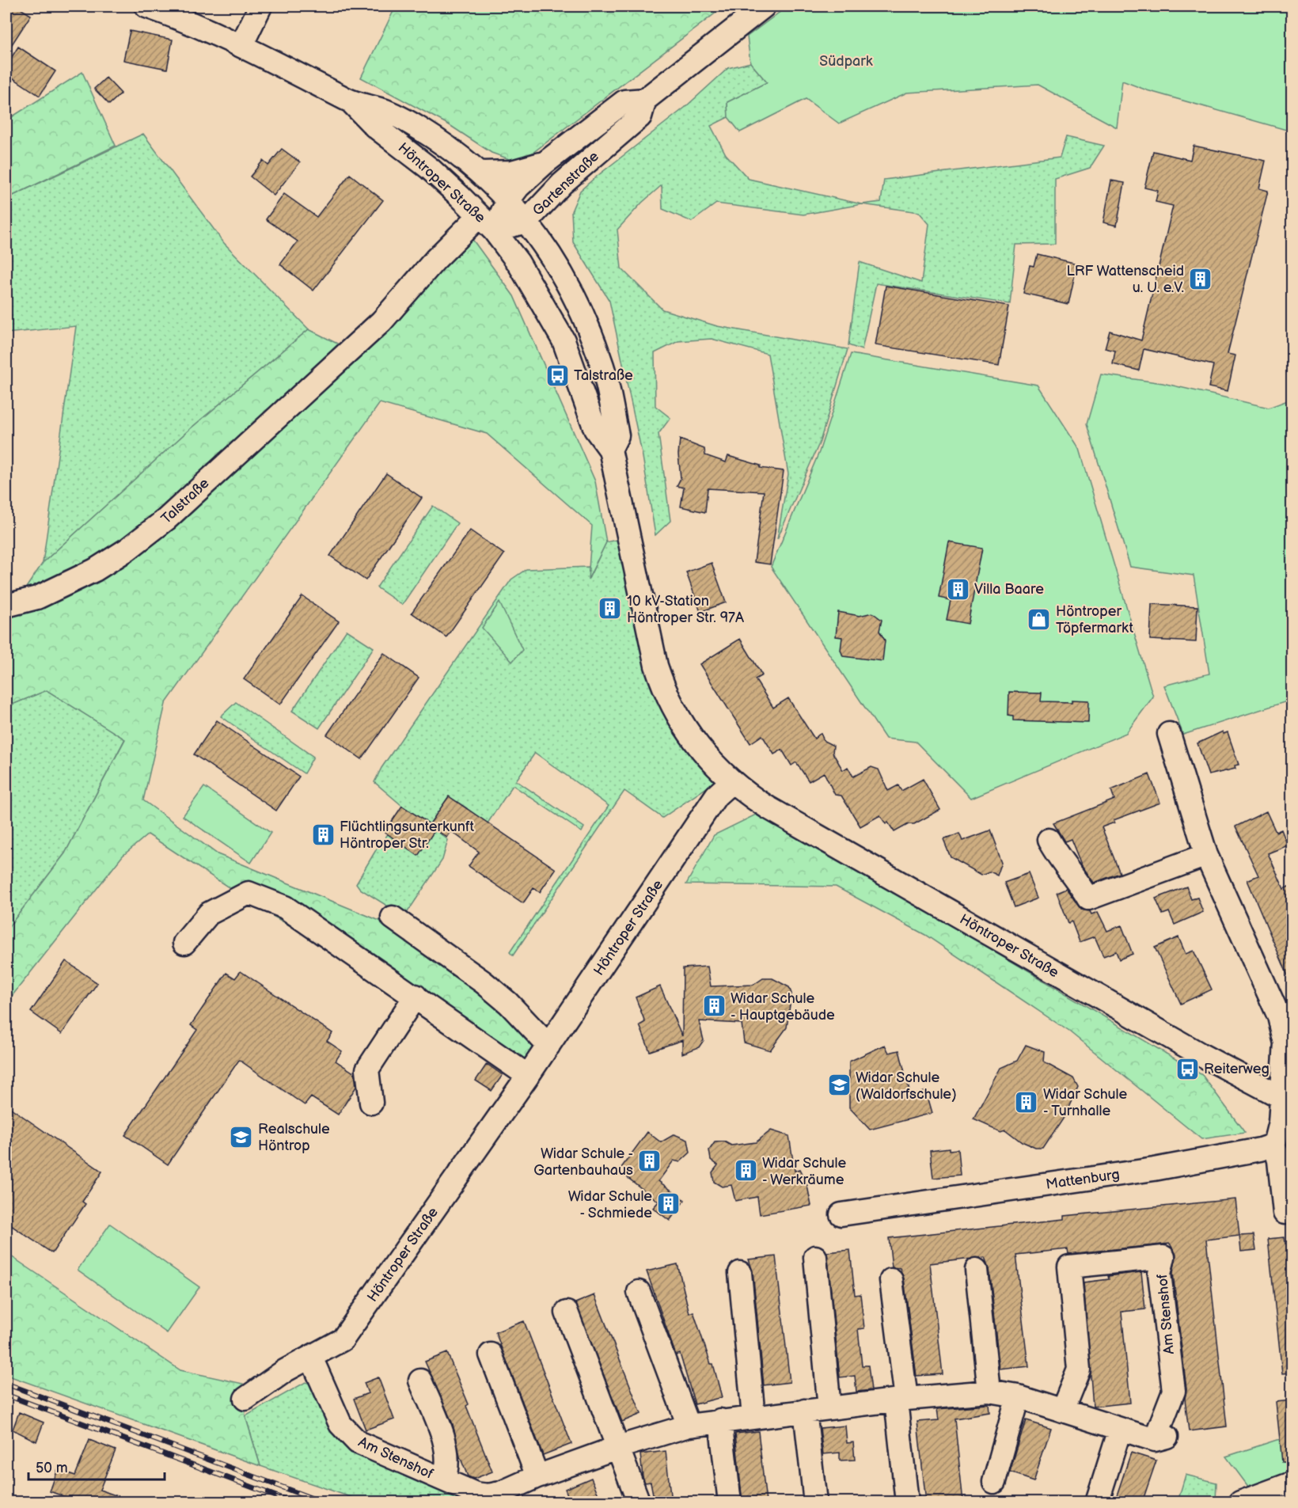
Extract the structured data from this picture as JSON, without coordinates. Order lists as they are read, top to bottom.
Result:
{
  "streets": {
    "street": [
      "Höntroper Straße",
      "Gartenstraße",
      "Talstraße",
      "Mattenburg",
      "Am Stenshof"
    ]
  },
  "crossings": [
    ["Höntroper Straße", "Gartenstraße"],
    ["Höntroper Straße", "Talstraße"],
    ["Höntroper Straße", "Am Stenshof"],
    ["Gartenstraße", "Talstraße"]
  ],
  "parks": ["Südpark"],
  "places": {
    "building": [
      "LRF Wattenscheid u. U. e.V.",
      "Villa Baare",
      "10 kV-Station Höntroper Str. 97A",
      "Flüchtlingsunterkunft Höntroper Str.",
      "Widar Schule - Hauptgebäude",
      "Widar Schule - Turnhalle",
      "Widar Schule - Gartenbauhaus",
      "Widar Schule - Werkräume",
      "Widar Schule - Schmiede"
    ],
    "bus stop": ["Talstraße", "Reiterweg"],
    "shop": ["Höntroper Töpfermarkt"],
    "school or university": ["Widar Schule (Waldorfschule)", "Realschule Höntrop"]
  },
  "scale_bar": "50 m"
}
